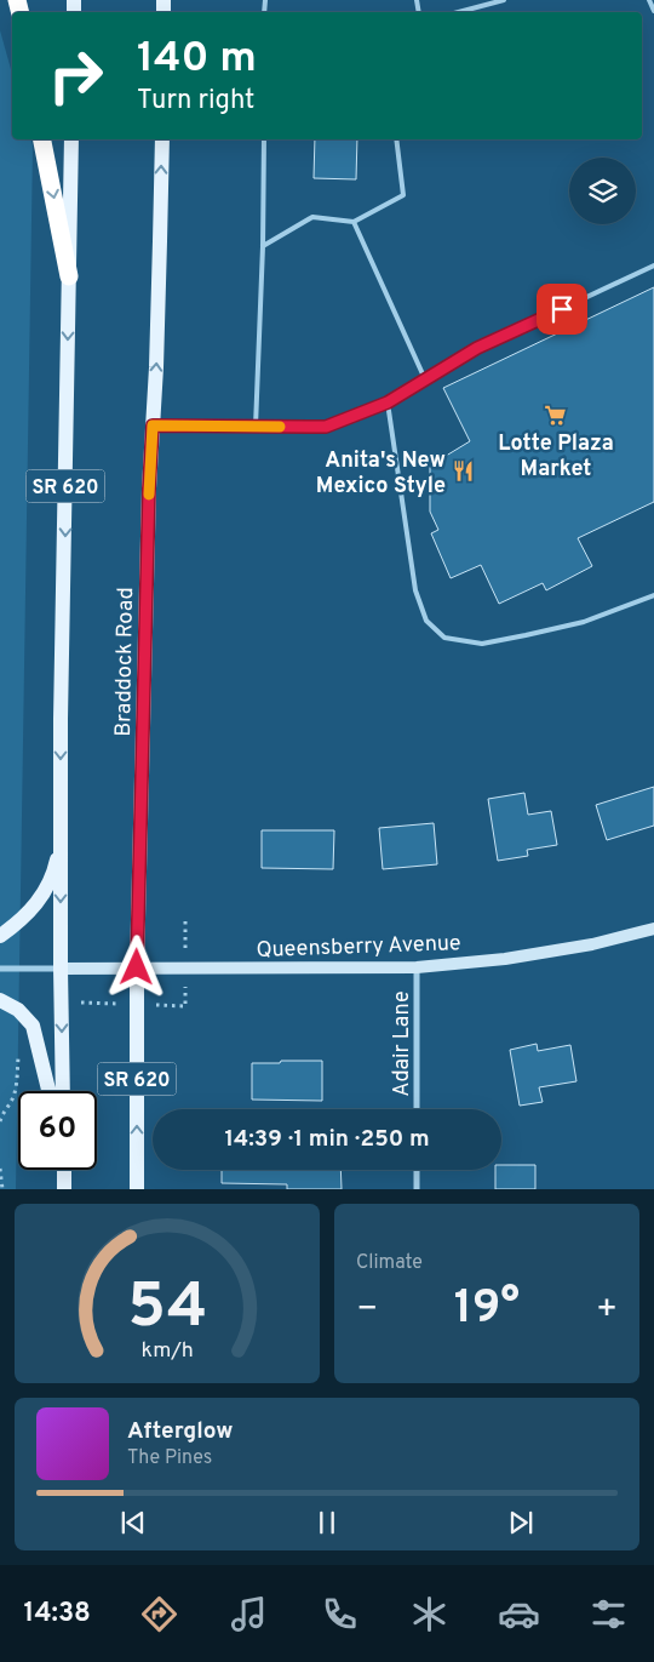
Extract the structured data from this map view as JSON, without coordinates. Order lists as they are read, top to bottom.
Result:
{
  "streets": {
    "main road": ["SR 620", "Braddock Road"],
    "street": ["Queensberry Avenue", "Adair Lane"]
  },
  "crossings": [
    ["SR 620", "Queensberry Avenue"],
    ["Braddock Road", "Queensberry Avenue"],
    ["Queensberry Avenue", "Adair Lane"]
  ],
  "places": {
    "supermarket": ["Lotte Plaza Market"],
    "restaurant": ["Anita's New Mexico Style"]
  },
  "page": {
    "turn": ["140 m", "Turn right"],
    "limit": "60",
    "trip": "14:39 · 1 min · 250 m",
    "tile": "Climate",
    "heat": ["−", "19°", "+"],
    "song": ["Afterglow", "The Pines"],
    "tabs": "14:38",
    "gauge": ["54", "km/h"]
  }
}
